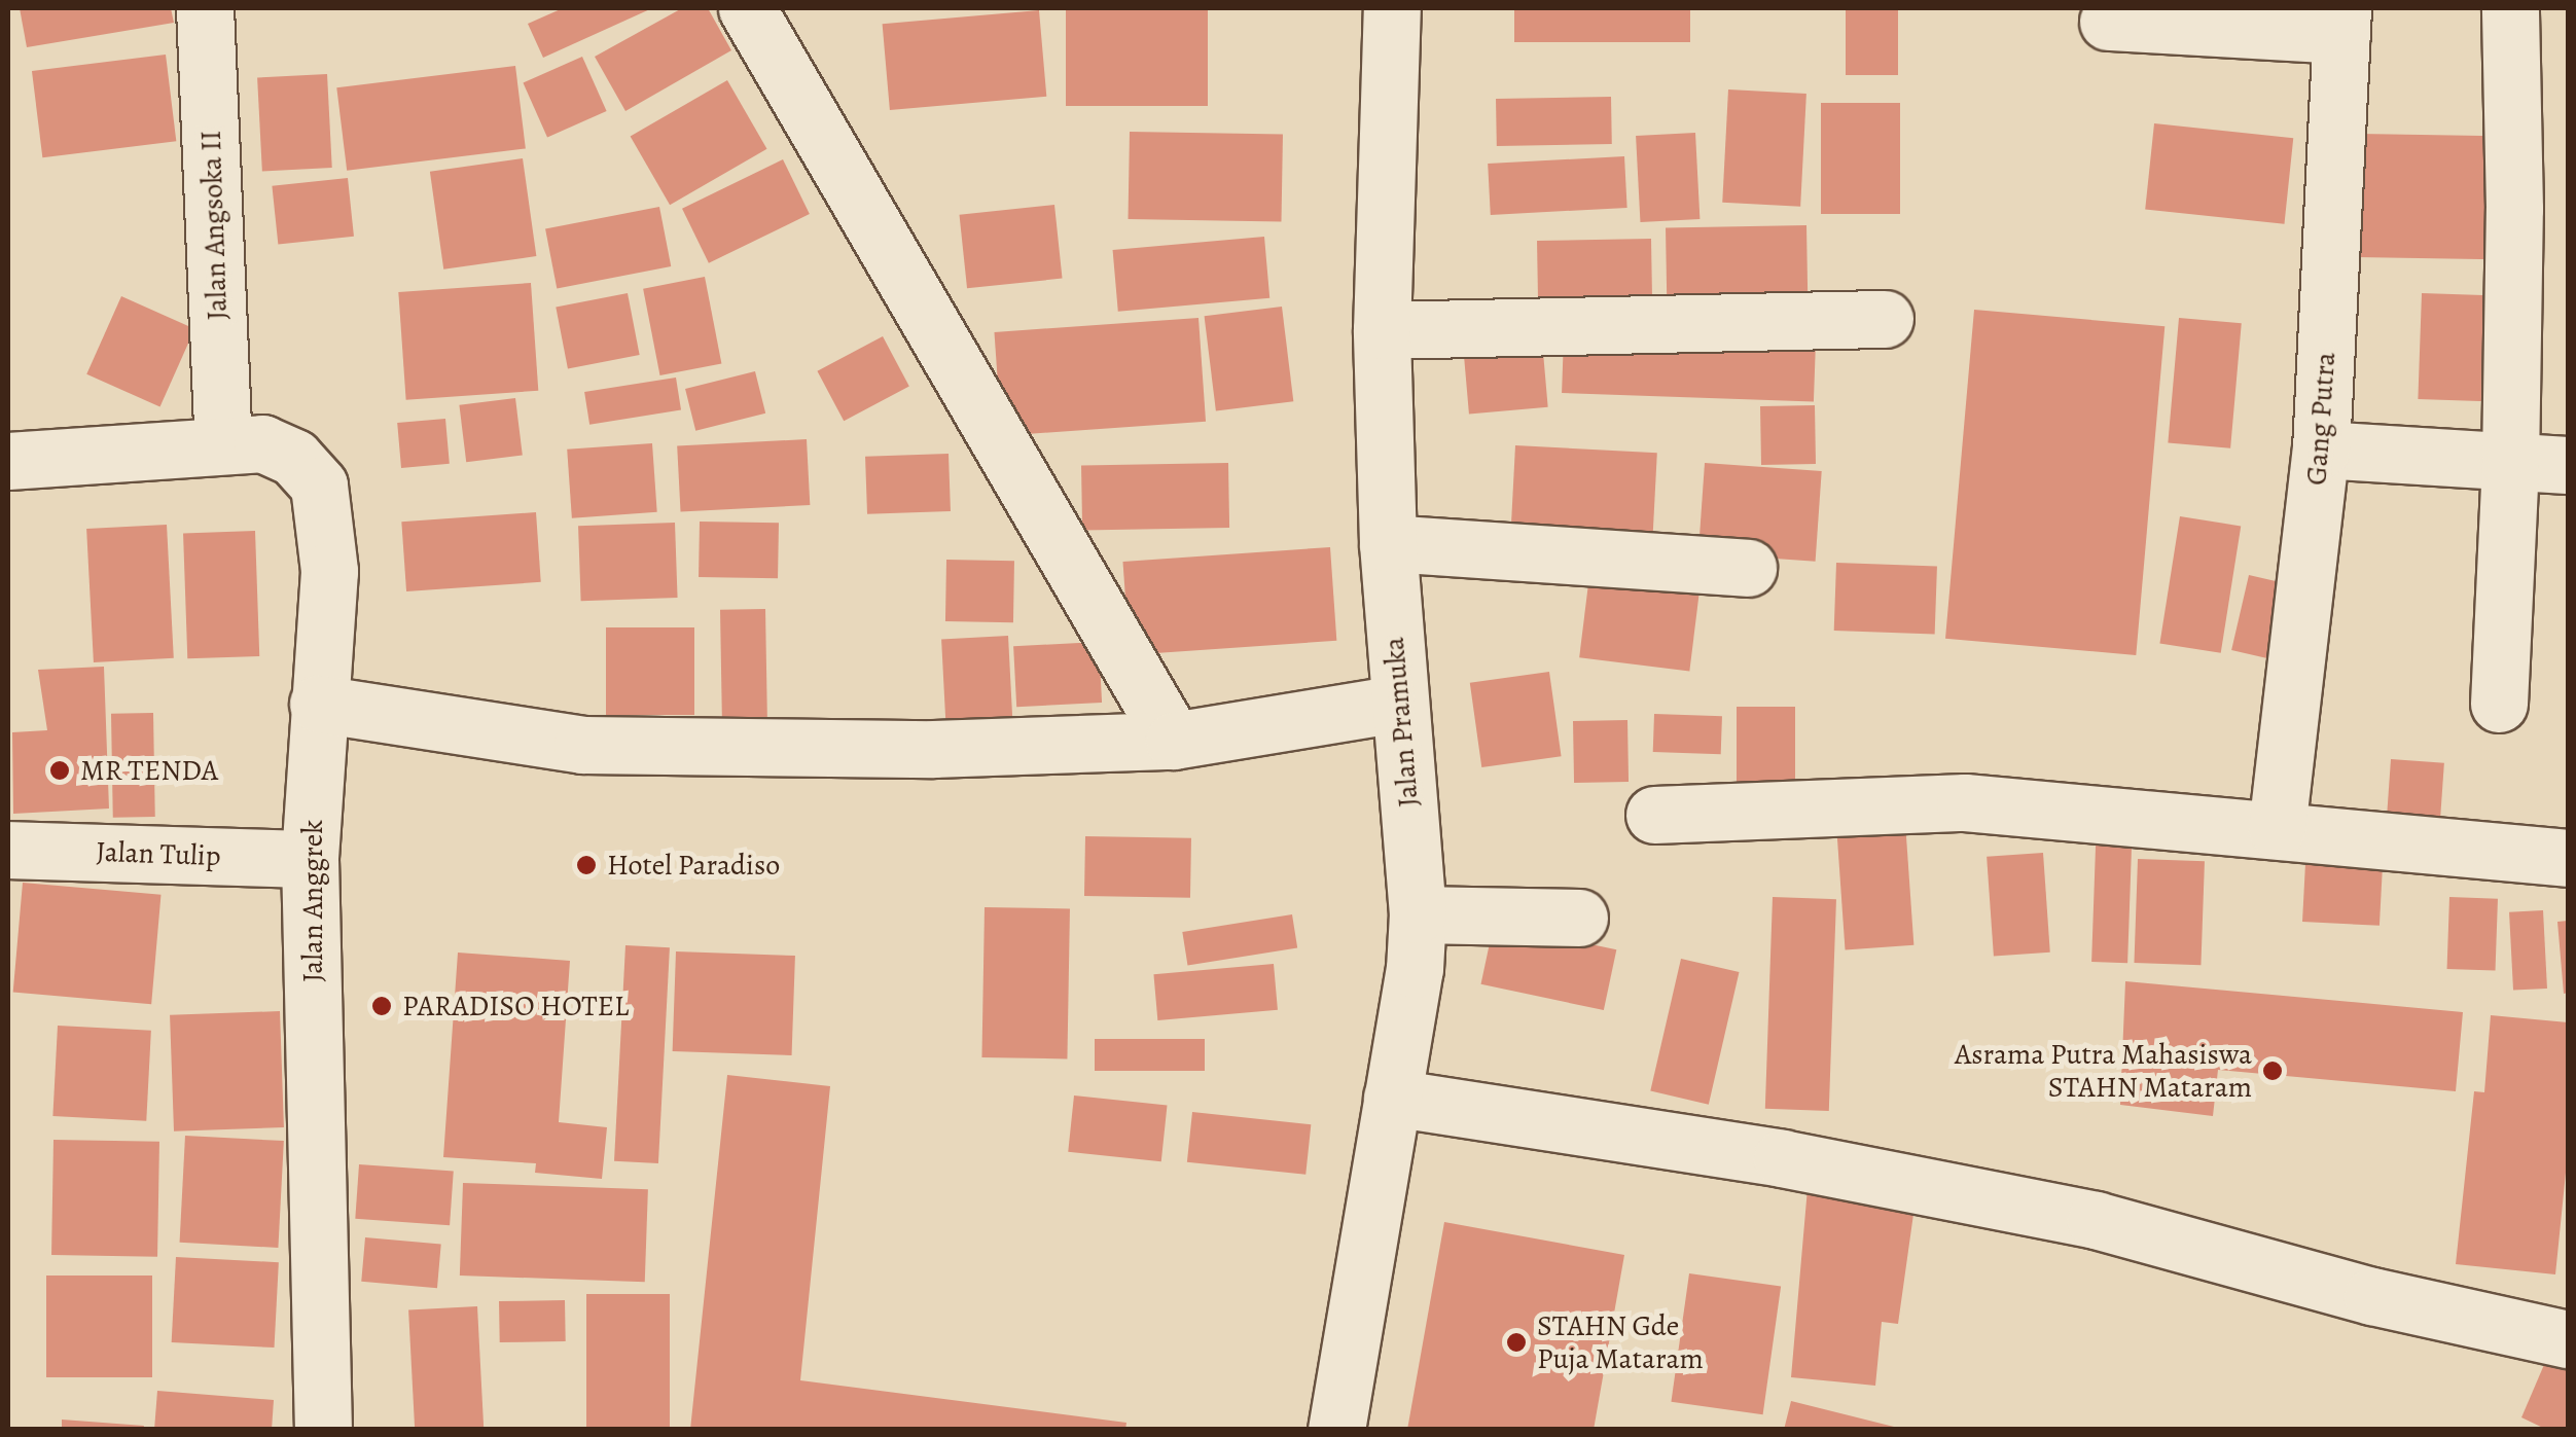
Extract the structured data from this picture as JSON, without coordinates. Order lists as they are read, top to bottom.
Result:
{
  "streets": {
    "street": [
      "Jalan Angsoka II",
      "Gang Putra",
      "Jalan Pramuka",
      "Jalan Tulip",
      "Jalan Anggrek"
    ]
  },
  "crossings": [
    ["Jalan Angsoka II", "Jalan Anggrek"],
    ["Jalan Tulip", "Jalan Anggrek"]
  ],
  "places": [
    "MR TENDA",
    "Hotel Paradiso",
    "PARADISO HOTEL",
    "Asrama Putra Mahasiswa STAHN Mataram",
    "STAHN Gde Puja Mataram"
  ]
}
